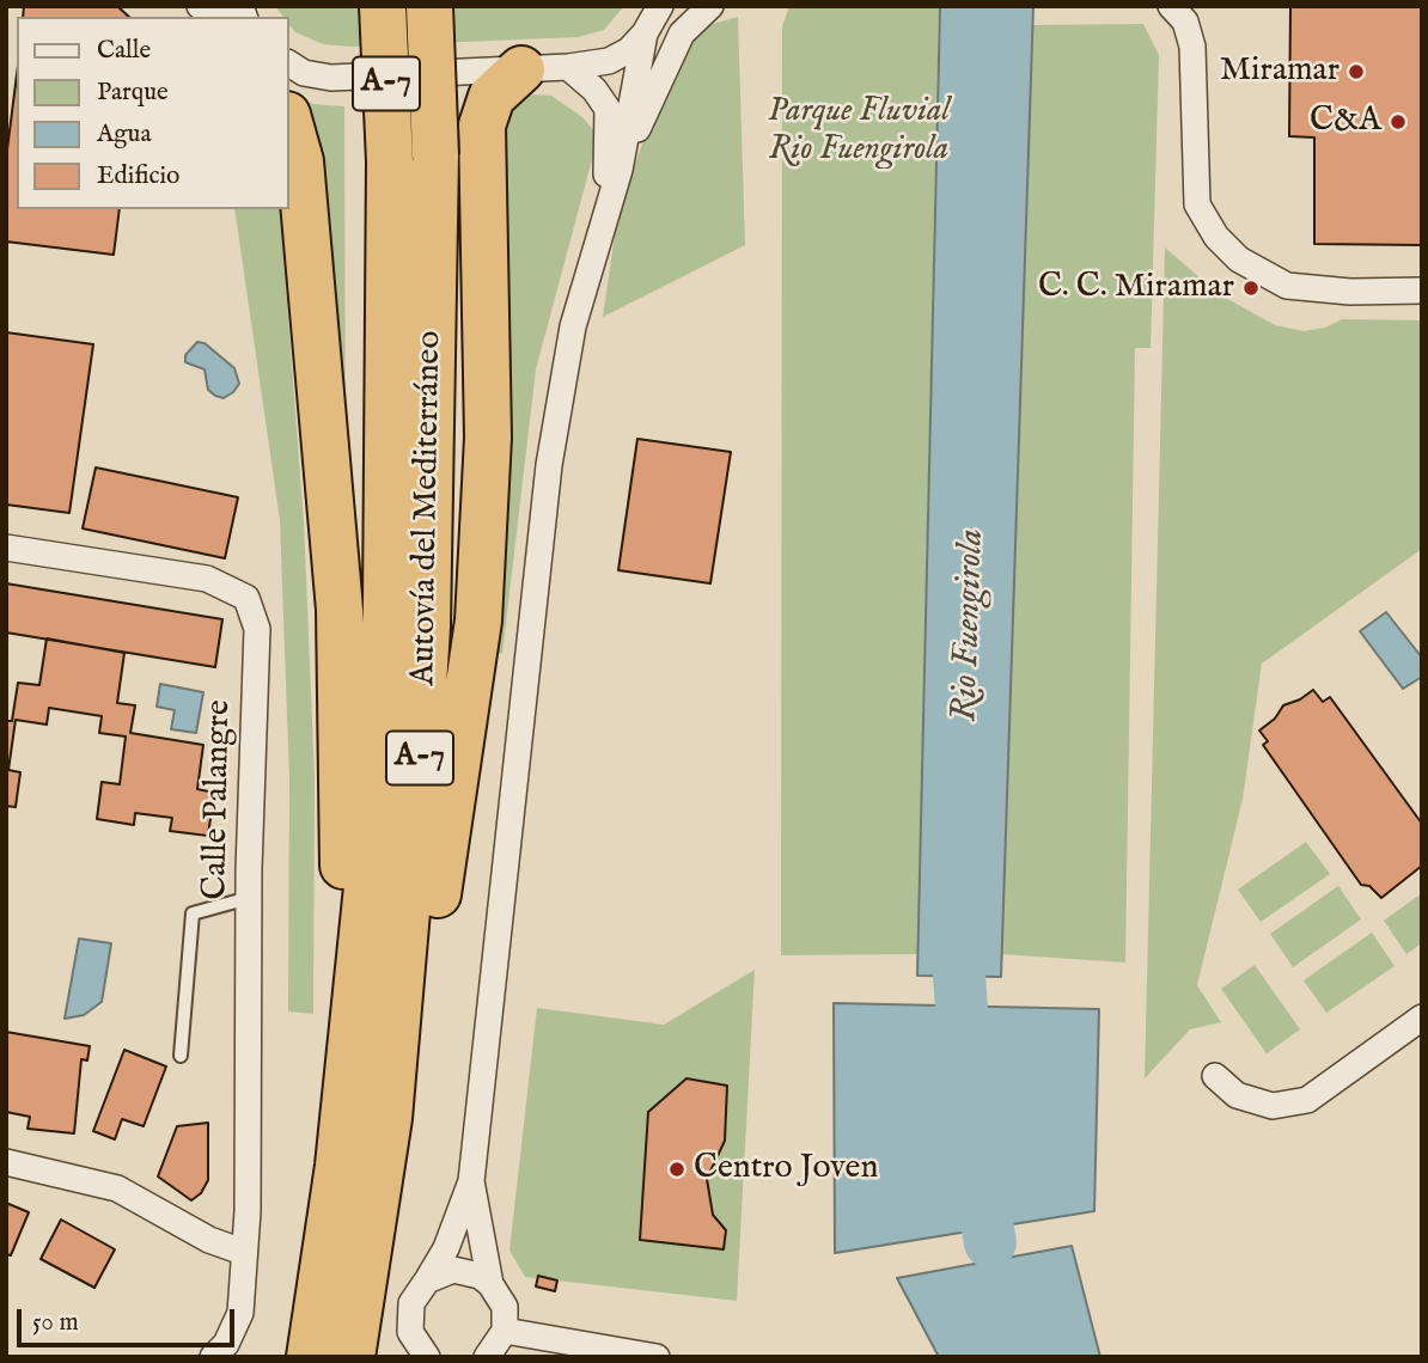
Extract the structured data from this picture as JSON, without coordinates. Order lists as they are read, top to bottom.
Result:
{
  "streets": {
    "highway": ["A-7", "Autovía del Mediterráneo"],
    "street": ["Calle Palangre"]
  },
  "water": ["Rio Fuengirola"],
  "parks": ["Parque Fluvial Rio Fuengirola"],
  "places": [
    "Miramar",
    "C&A",
    "C. C. Miramar",
    "Centro Joven"
  ],
  "legend": [
    "Calle",
    "Parque",
    "Agua",
    "Edificio"
  ],
  "scale_bar": "50 m"
}
